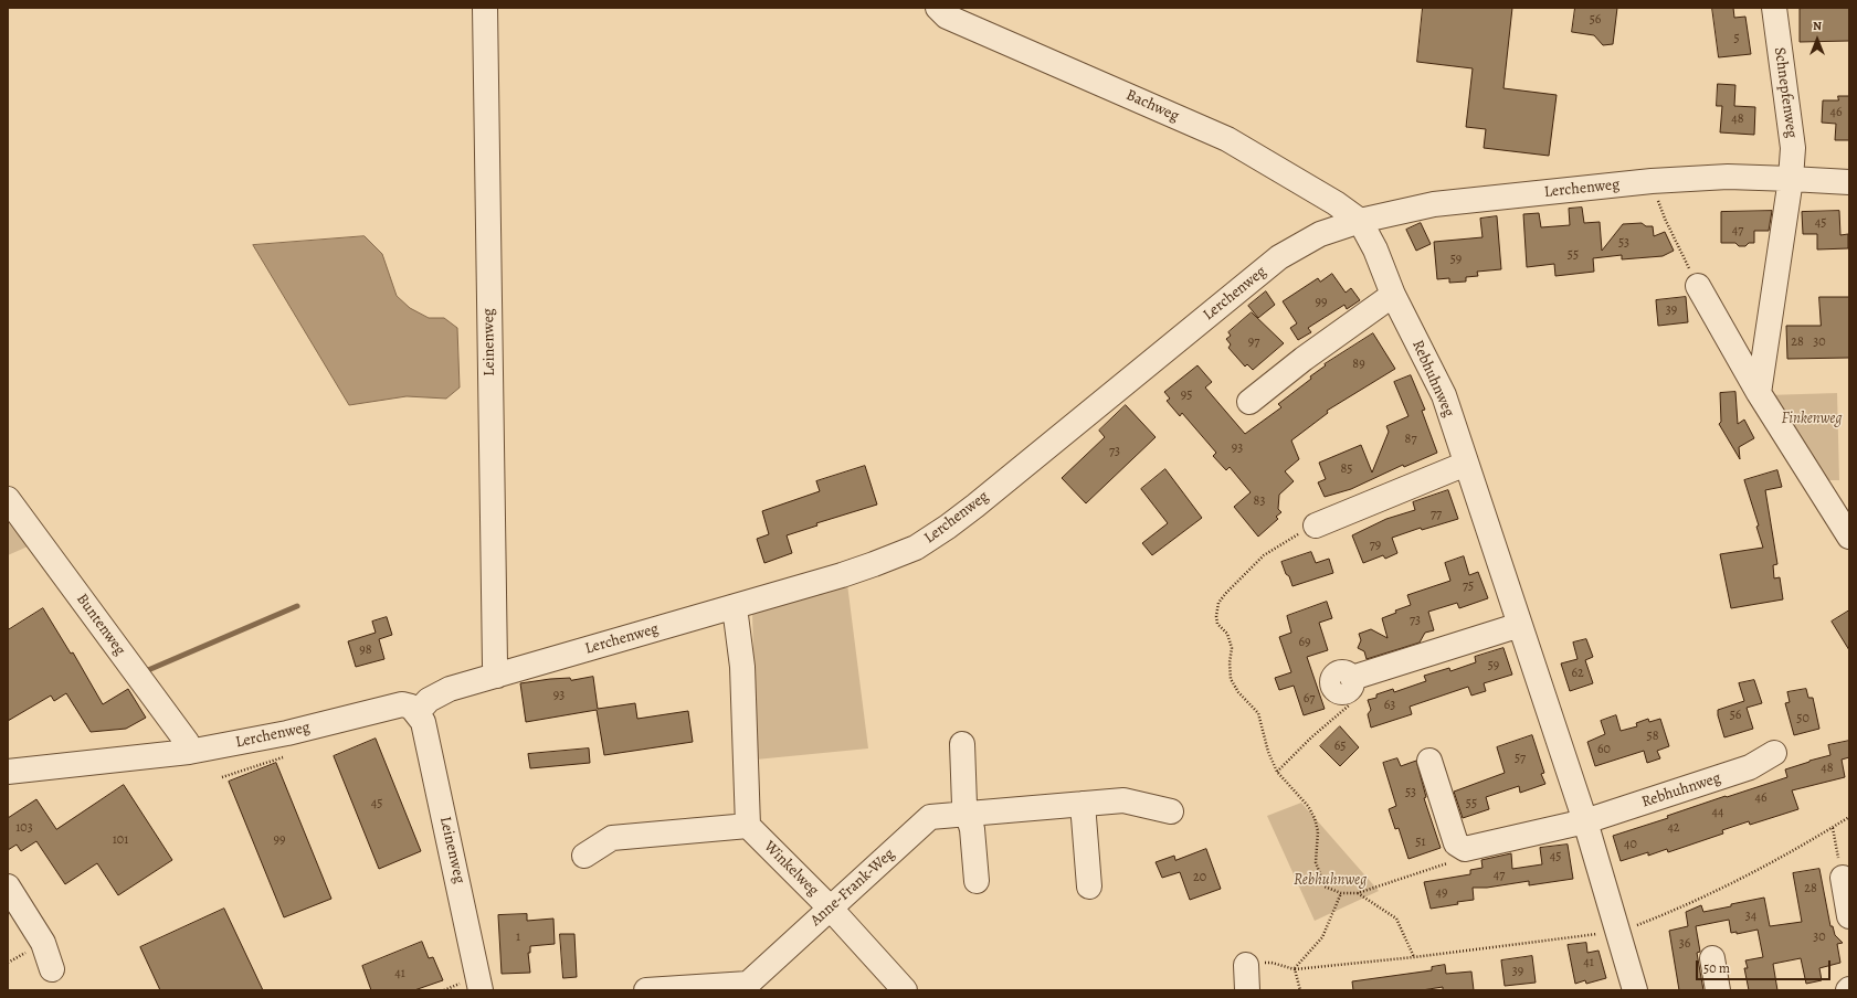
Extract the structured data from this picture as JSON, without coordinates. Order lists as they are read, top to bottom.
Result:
{
  "streets": {
    "street": [
      "Schnepfenweg",
      "Bachweg",
      "Lerchenweg",
      "Leinenweg",
      "Rebhuhnweg",
      "Buntenweg",
      "Winkelweg",
      "Anne-Frank-Weg"
    ]
  },
  "crossings": [
    ["Schnepfenweg", "Lerchenweg"],
    ["Bachweg", "Lerchenweg"],
    ["Bachweg", "Rebhuhnweg"],
    ["Lerchenweg", "Leinenweg"],
    ["Lerchenweg", "Rebhuhnweg"],
    ["Lerchenweg", "Buntenweg"],
    ["Winkelweg", "Anne-Frank-Weg"]
  ],
  "parks": ["Finkenweg", "Rebhuhnweg"],
  "house_numbers": [
    "56",
    "5",
    "46",
    "48",
    "45",
    "47",
    "53",
    "55",
    "59",
    "99",
    "39",
    "97",
    "28",
    "30",
    "89",
    "95",
    "87",
    "93",
    "73",
    "85",
    "83",
    "77",
    "79",
    "75",
    "73",
    "69",
    "98",
    "59",
    "62",
    "93",
    "67",
    "63",
    "56",
    "50",
    "58",
    "65",
    "60",
    "57",
    "48",
    "53",
    "46",
    "45",
    "55",
    "44",
    "103",
    "42",
    "101",
    "99",
    "51",
    "40",
    "45",
    "47",
    "20",
    "28",
    "49",
    "34",
    "1",
    "30",
    "36",
    "41",
    "39",
    "41"
  ],
  "scale_bar": "50 m",
  "north": "top"
}
